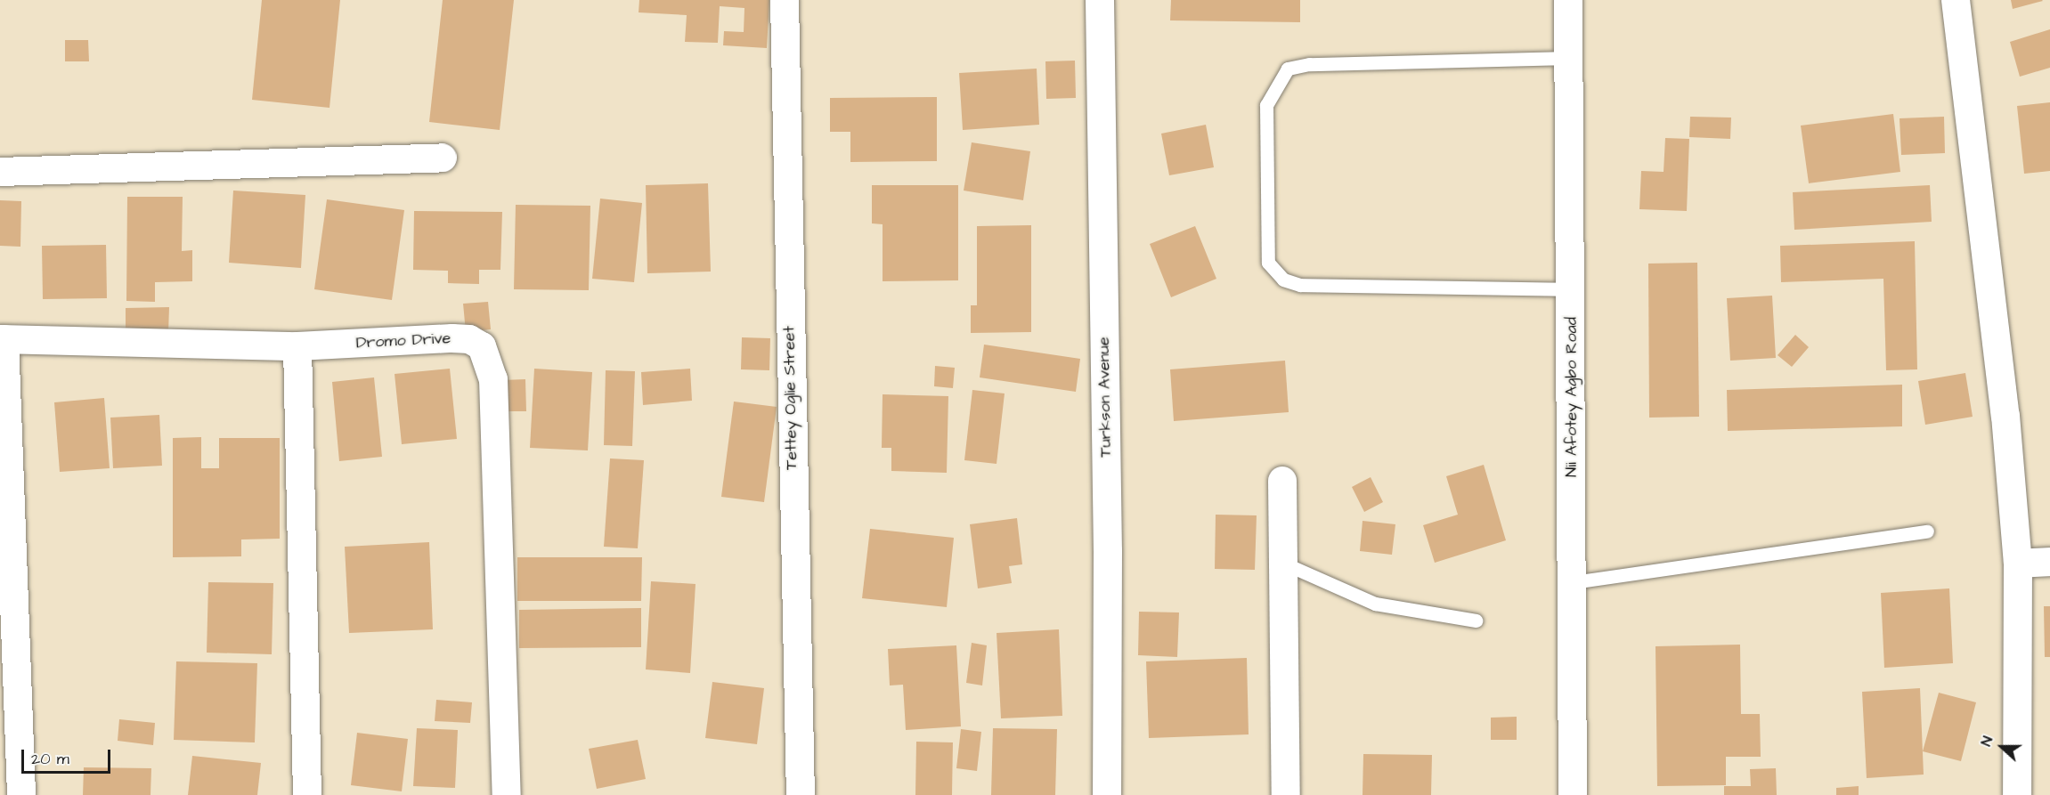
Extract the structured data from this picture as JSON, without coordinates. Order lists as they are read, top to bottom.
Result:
{
  "streets": {
    "street": [
      "Dromo Drive",
      "Turkson Avenue",
      "Nii Afotey Agbo Road",
      "Tettey Oglie Street"
    ]
  },
  "scale_bar": "20 m",
  "north": "left"
}
